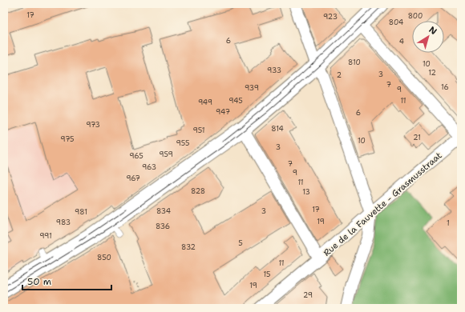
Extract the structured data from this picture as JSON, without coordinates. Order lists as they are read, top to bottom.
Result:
{
  "streets": {
    "street": ["Rue de la Fauvette - Grasmusstraat"]
  },
  "house_numbers": [
    "17",
    "800",
    "923",
    "804",
    "6",
    "4",
    "810",
    "10",
    "933",
    "12",
    "3",
    "2",
    "7",
    "16",
    "939",
    "9",
    "945",
    "11",
    "949",
    "947",
    "6",
    "973",
    "814",
    "951",
    "21",
    "975",
    "10",
    "955",
    "3",
    "959",
    "965",
    "7",
    "963",
    "9",
    "967",
    "11",
    "828",
    "13",
    "17",
    "834",
    "3",
    "981",
    "19",
    "983",
    "1",
    "836",
    "991",
    "5",
    "832",
    "850",
    "11",
    "15",
    "19",
    "29"
  ],
  "scale_bar": "50 m",
  "north": "top right"
}
